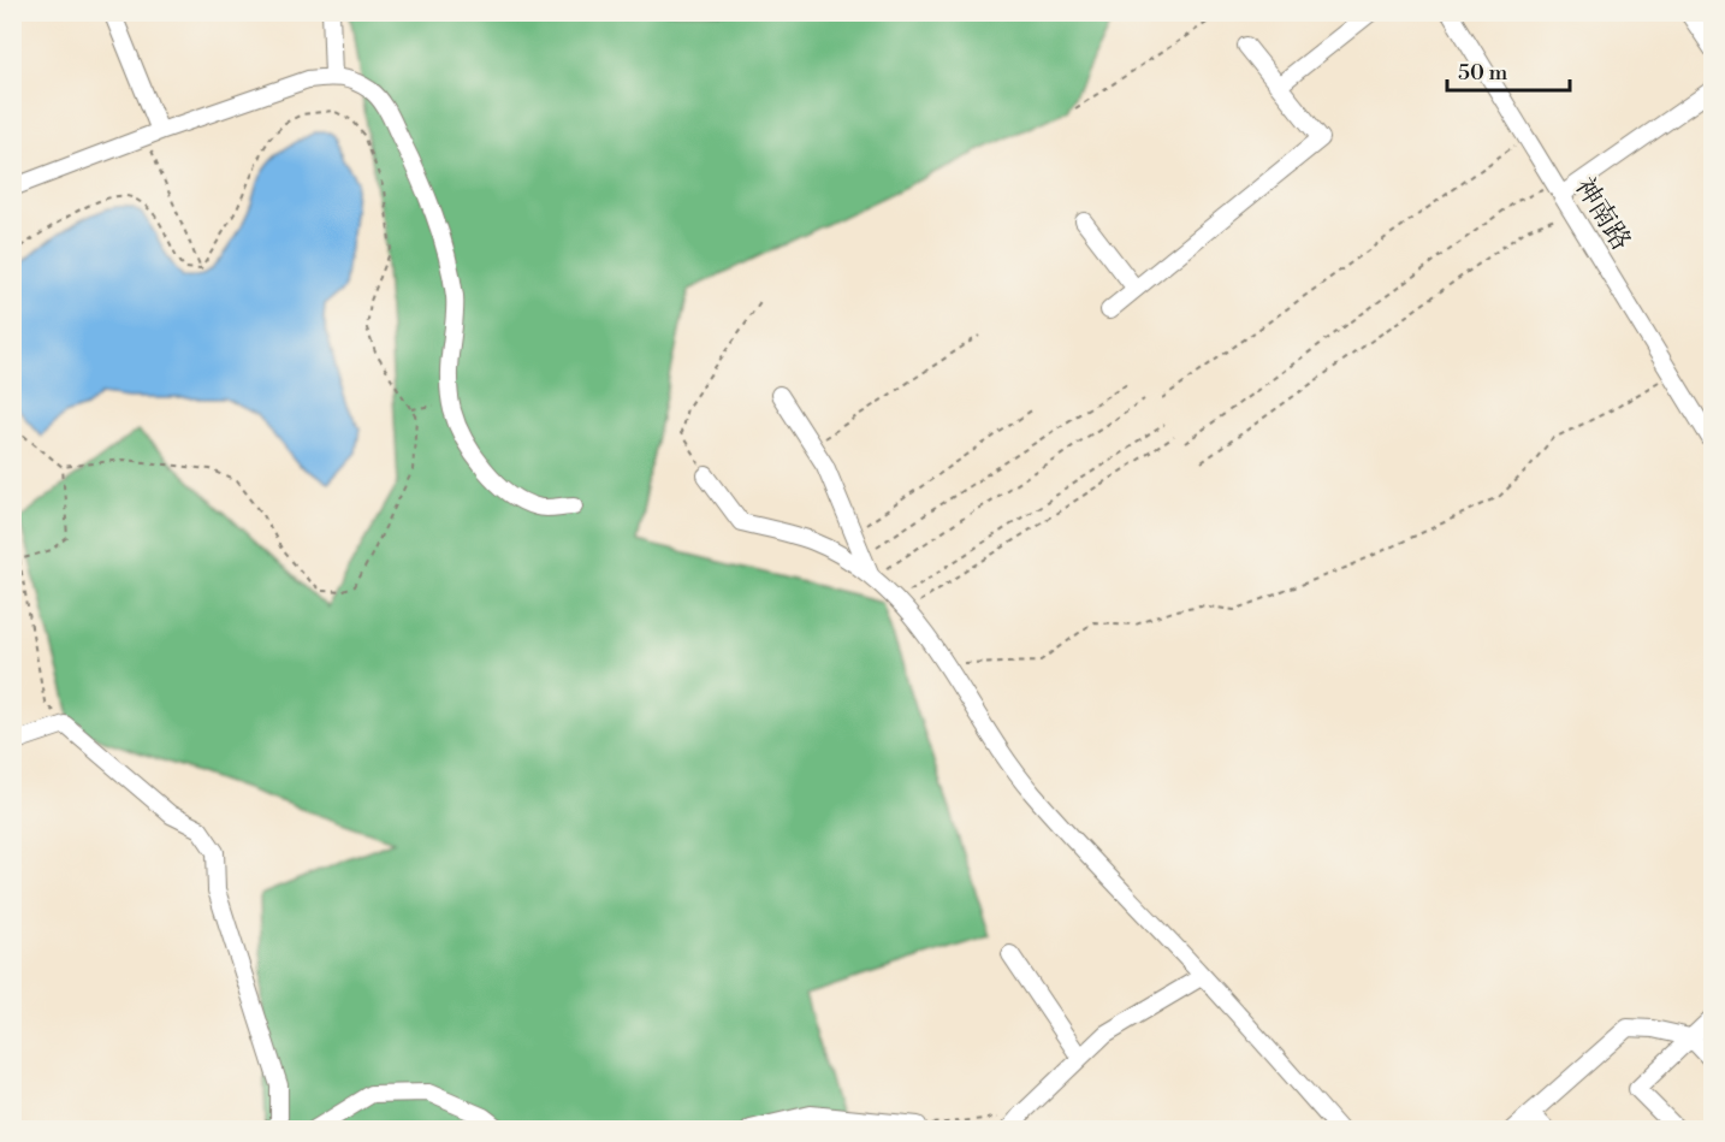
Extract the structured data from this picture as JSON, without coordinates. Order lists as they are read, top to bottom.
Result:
{
  "streets": {
    "street": ["神南路"]
  },
  "scale_bar": "50 m"
}
